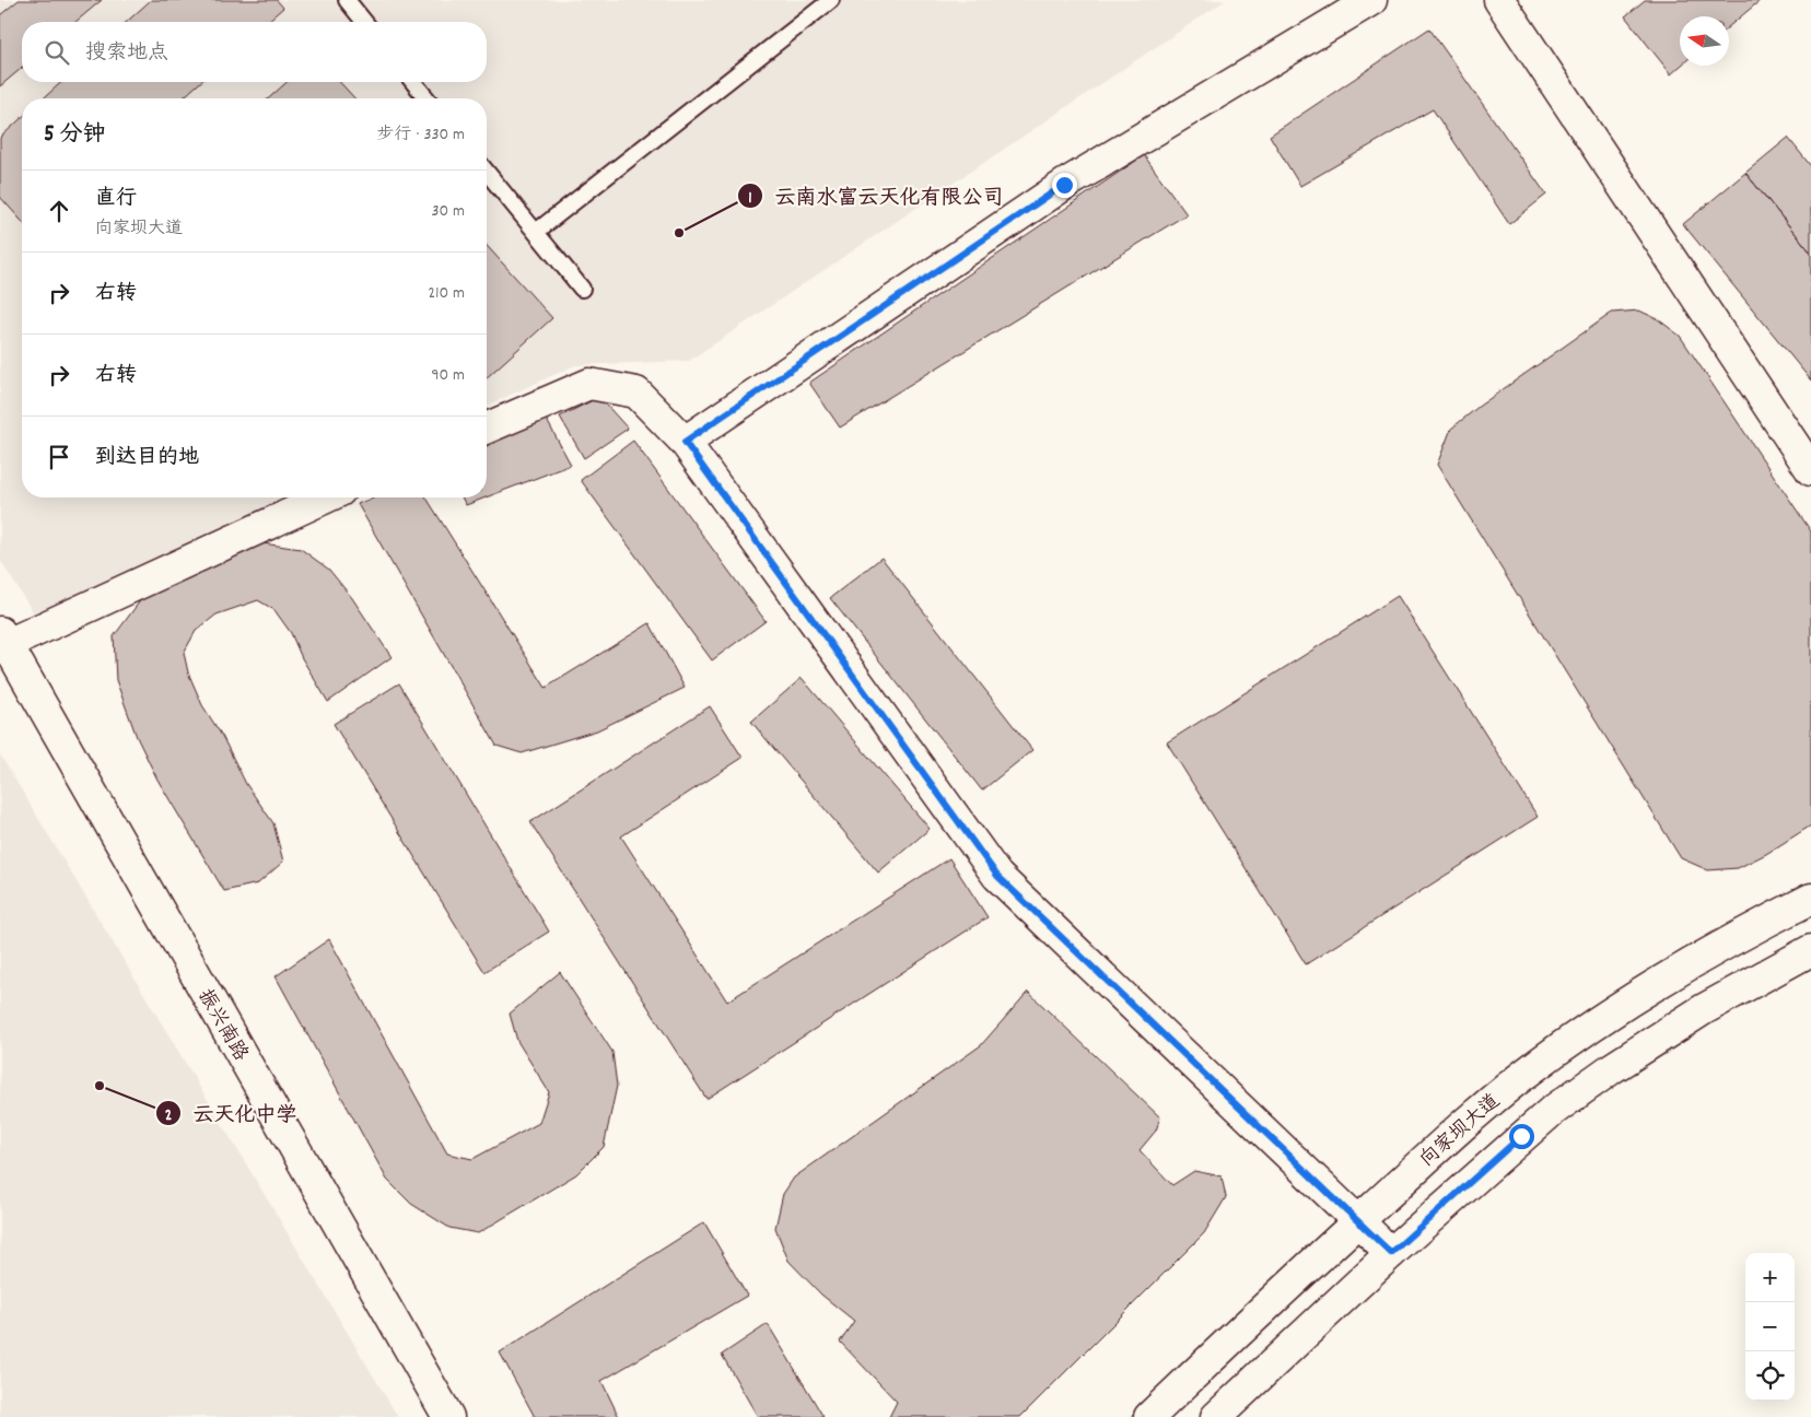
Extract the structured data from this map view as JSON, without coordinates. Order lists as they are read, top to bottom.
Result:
{
  "streets": {
    "street": ["振兴南路", "向家坝大道"]
  },
  "places": ["云南水富云天化有限公司", "云天化中学"],
  "north": "left",
  "page": {
    "search": "搜索地点",
    "heading": ["5 分钟", "步行 · 330 m"],
    "list": [
      ["直行", "向家坝大道", "30 m"],
      ["右转", "210 m"],
      ["右转", "90 m"],
      "到达目的地"
    ],
    "map_buttons": ["+", "−"]
  }
}
